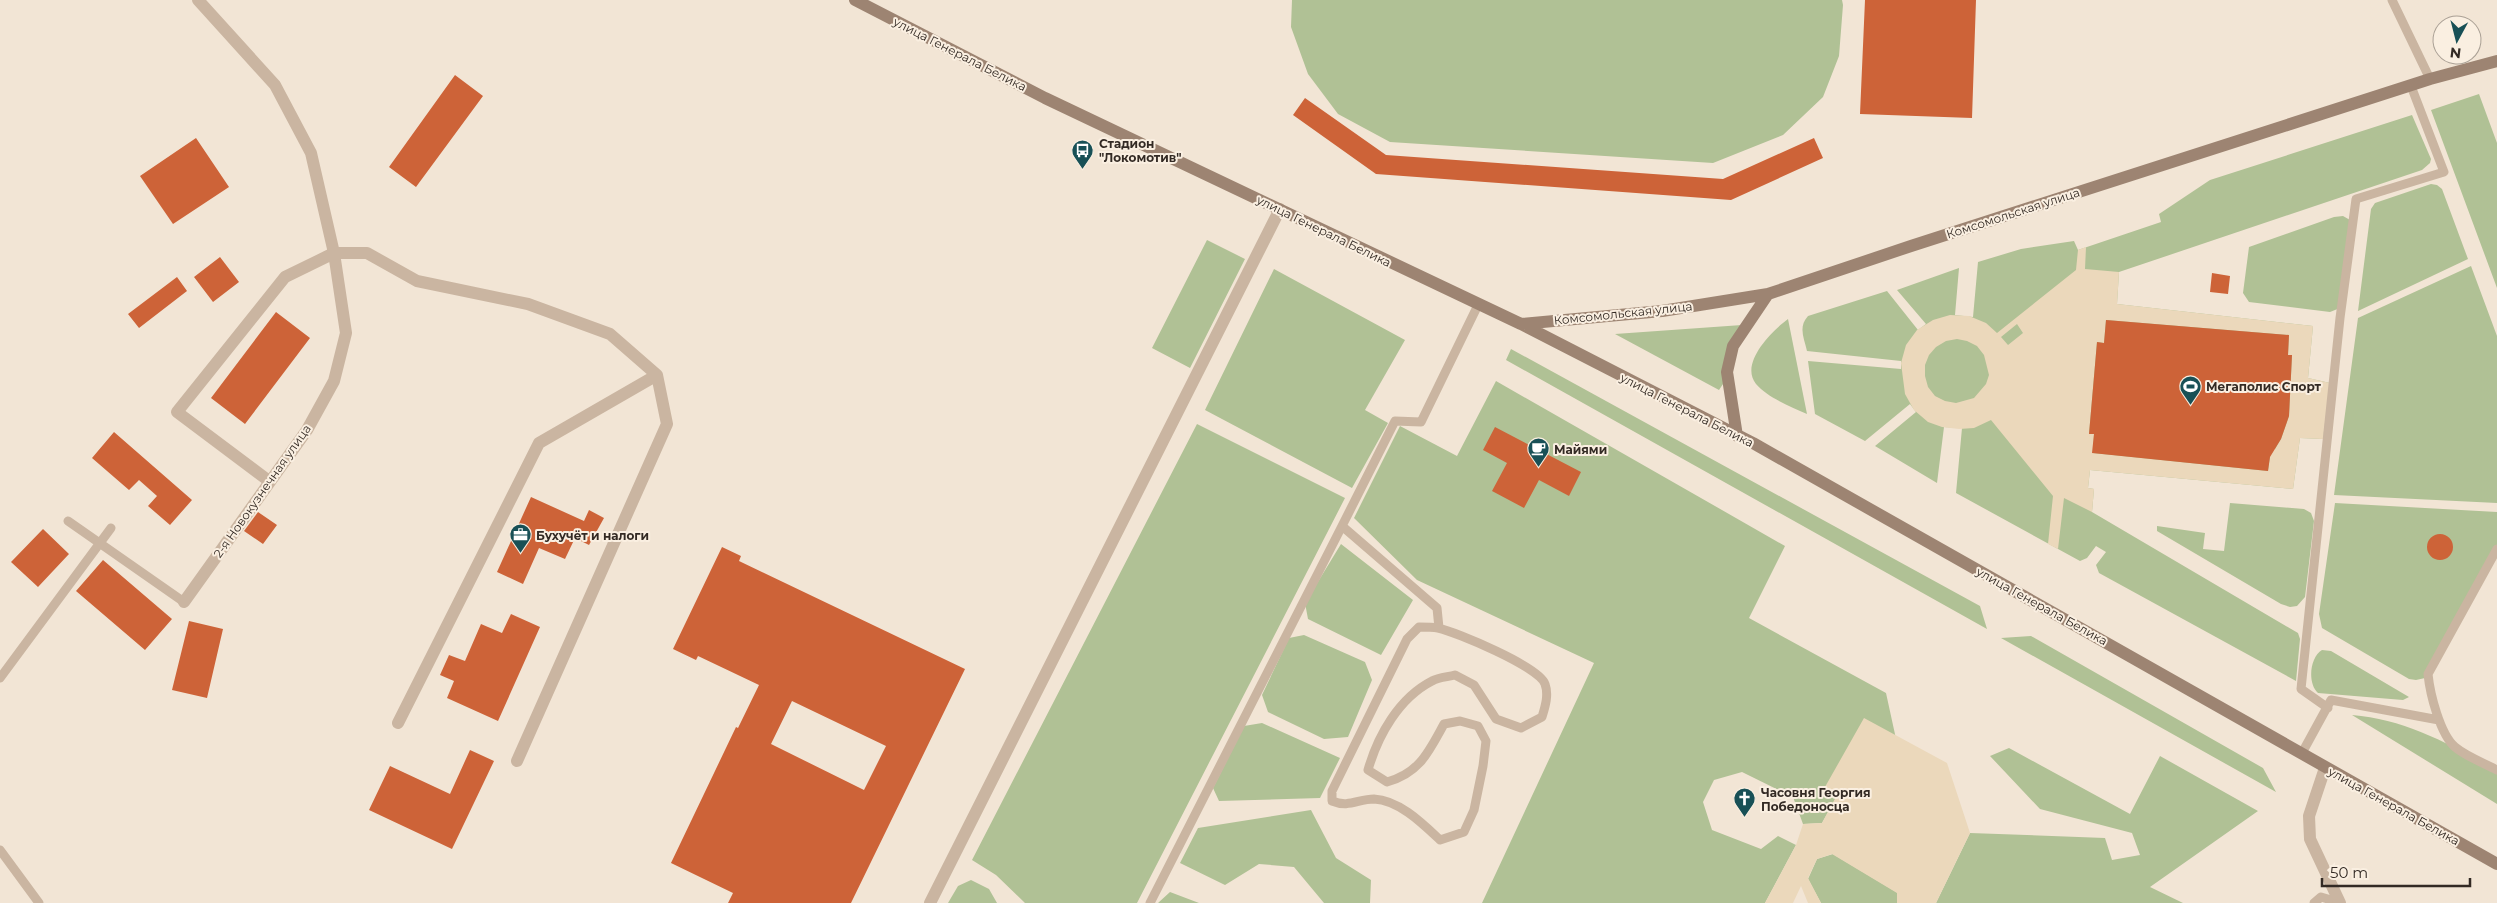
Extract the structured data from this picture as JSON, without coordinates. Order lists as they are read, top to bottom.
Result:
{
  "streets": {
    "main road": ["улица Генерала Белика", "Комсомольская улица"],
    "street": ["2-я Новокузнечная улица"]
  },
  "crossings": [
    ["улица Генерала Белика", "Комсомольская улица"]
  ],
  "places": {
    "bus stop": ["Стадион \"Локомотив\""],
    "sports": ["Мегаполис Спорт"],
    "cafe": ["Майями"],
    "office": ["Бухучёт и налоги"],
    "church": ["Часовня Георгия Победоносца"]
  },
  "scale_bar": "50 m",
  "north": "bottom"
}
